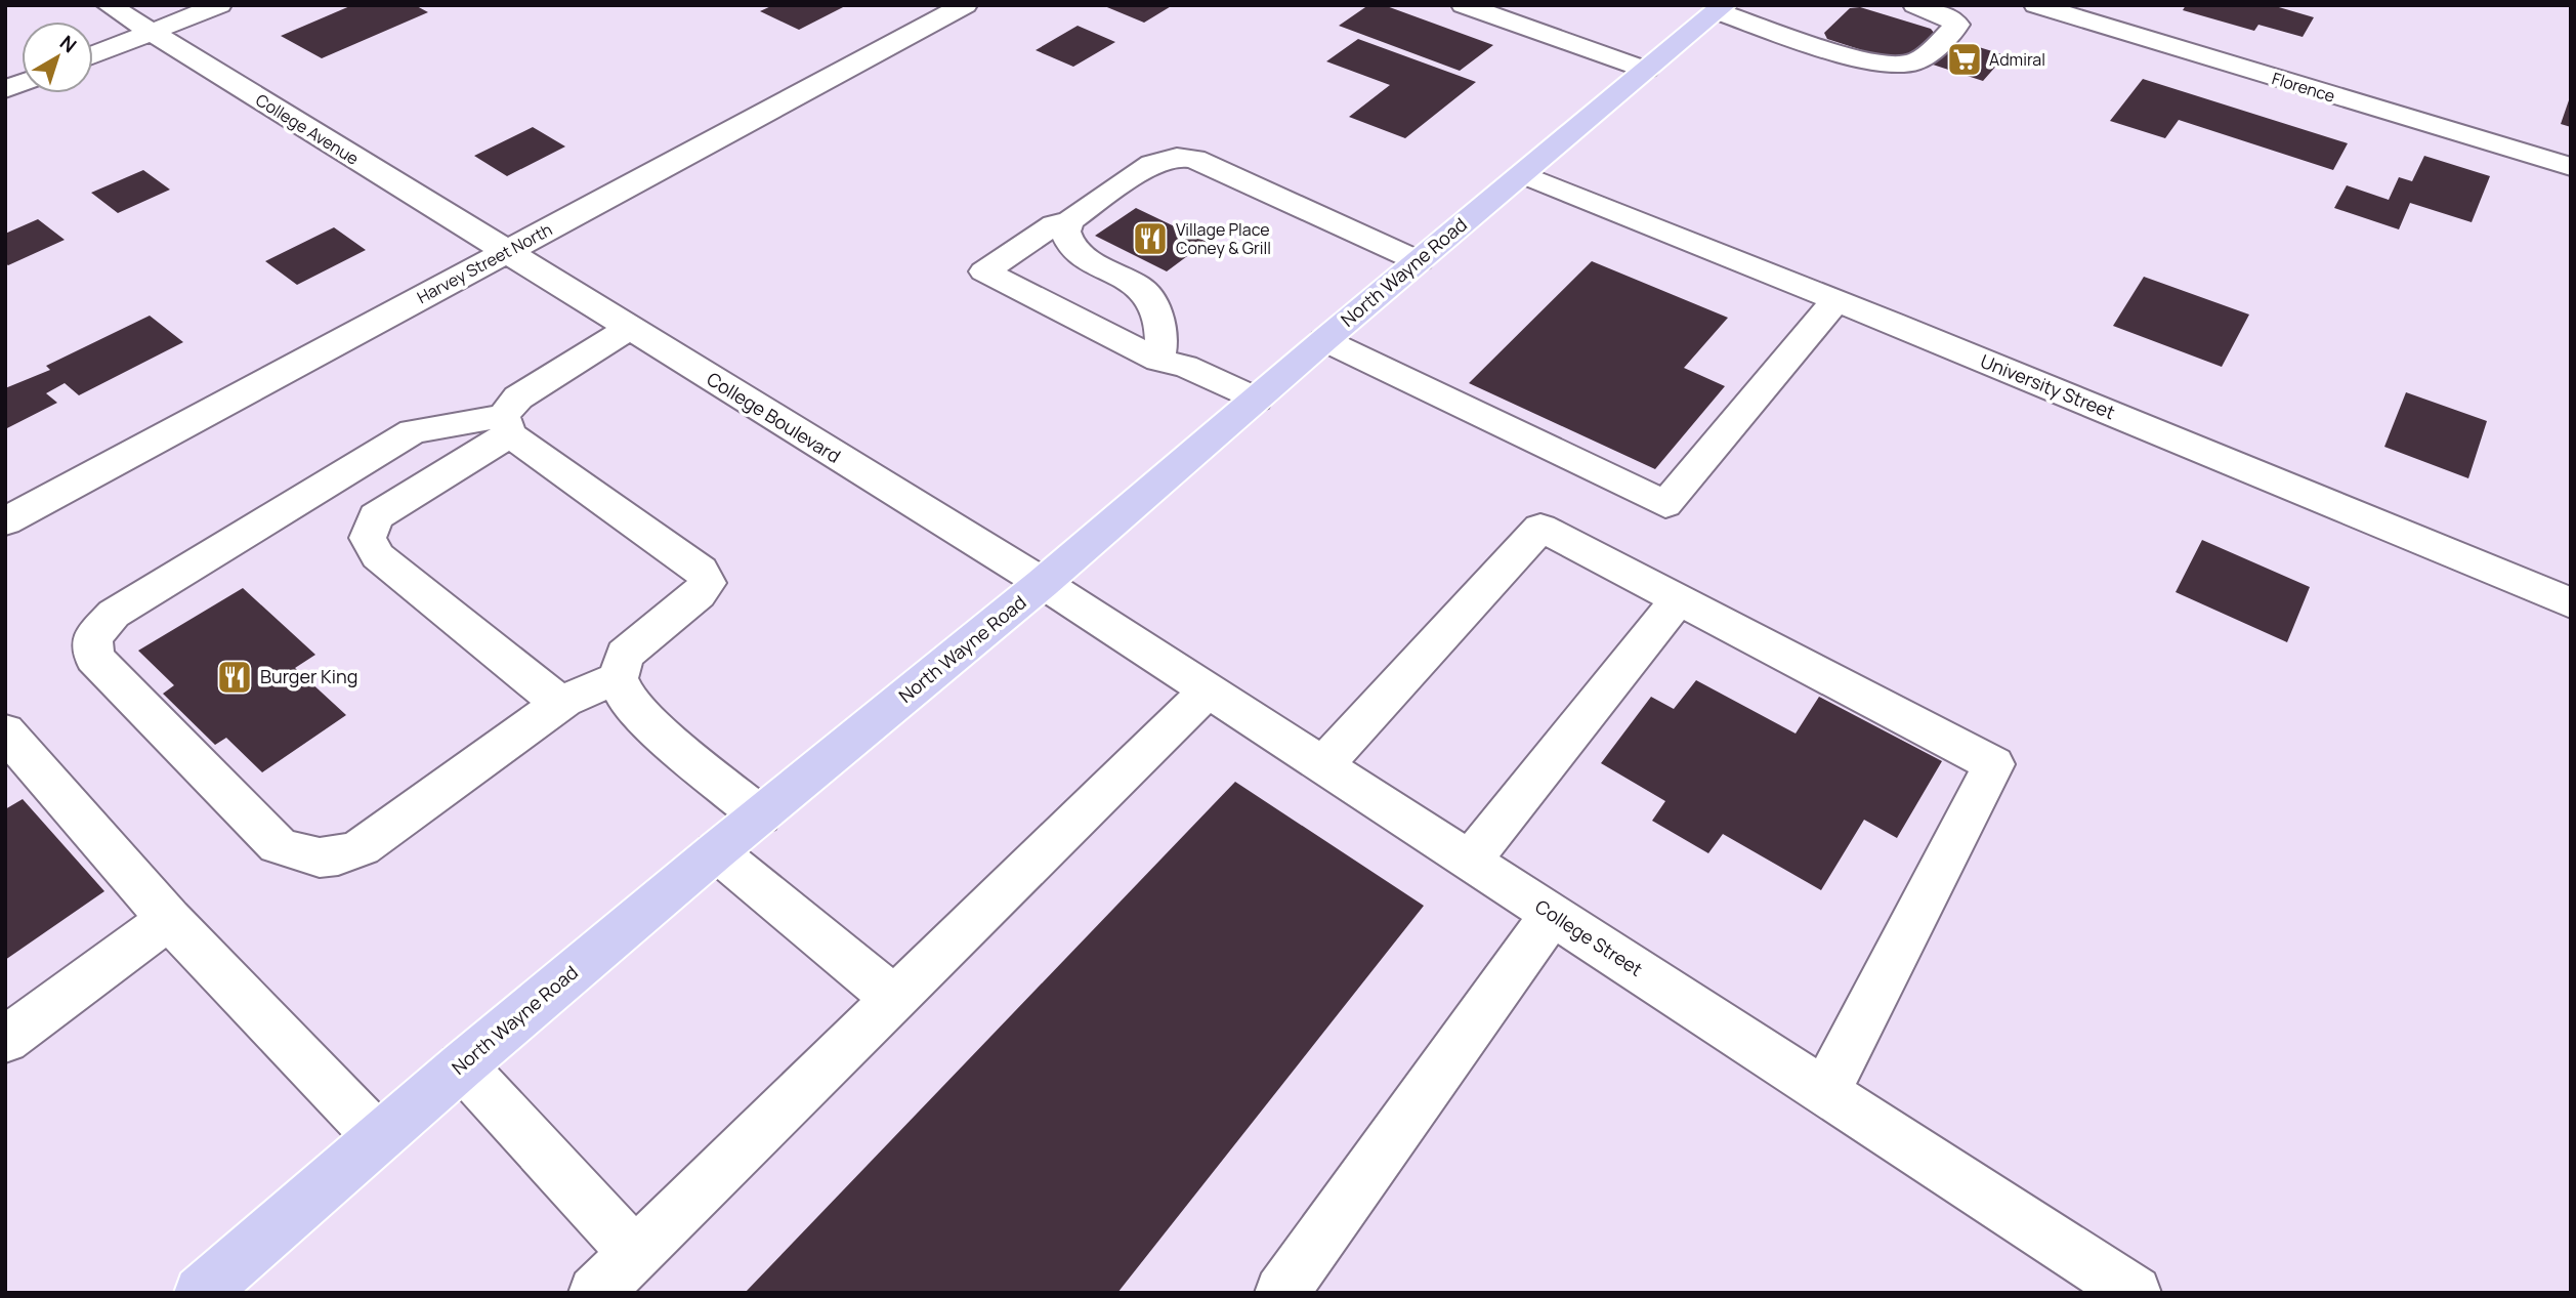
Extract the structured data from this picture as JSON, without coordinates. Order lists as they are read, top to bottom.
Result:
{
  "streets": {
    "main road": ["North Wayne Road"],
    "street": [
      "Florence",
      "College Avenue",
      "Harvey Street North",
      "University Street",
      "College Boulevard",
      "College Street"
    ]
  },
  "crossings": [
    ["College Avenue", "Harvey Street North"],
    ["College Avenue", "College Boulevard"],
    ["Harvey Street North", "College Boulevard"],
    ["North Wayne Road", "University Street"],
    ["North Wayne Road", "College Boulevard"],
    ["North Wayne Road", "College Street"],
    ["College Boulevard", "College Street"]
  ],
  "places": {
    "supermarket": ["Admiral"],
    "restaurant": ["Village Place Coney & Grill", "Burger King"]
  },
  "north": "top right"
}
